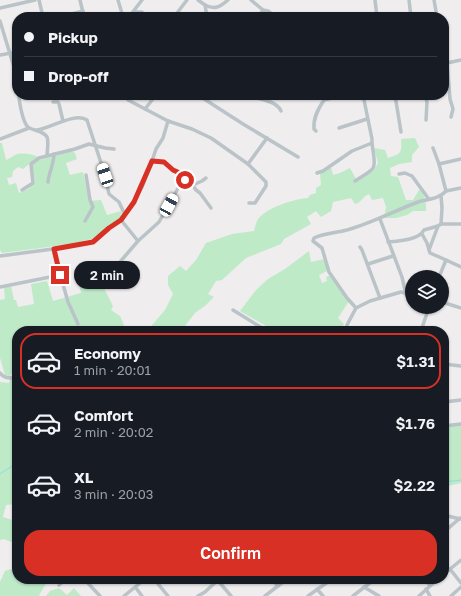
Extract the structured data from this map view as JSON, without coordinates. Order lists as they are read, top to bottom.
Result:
{
  "page": {
    "banner": ["Pickup", "Drop-off"],
    "bubble": "2 min",
    "list": [
      {
        "name": "Economy",
        "note": "1 min · 20:01",
        "value": "$1.31"
      },
      {
        "name": "Comfort",
        "note": "2 min · 20:02",
        "value": "$1.76"
      },
      {
        "name": "XL",
        "note": "3 min · 20:03",
        "value": "$2.22"
      }
    ],
    "buttons": "Confirm"
  }
}
